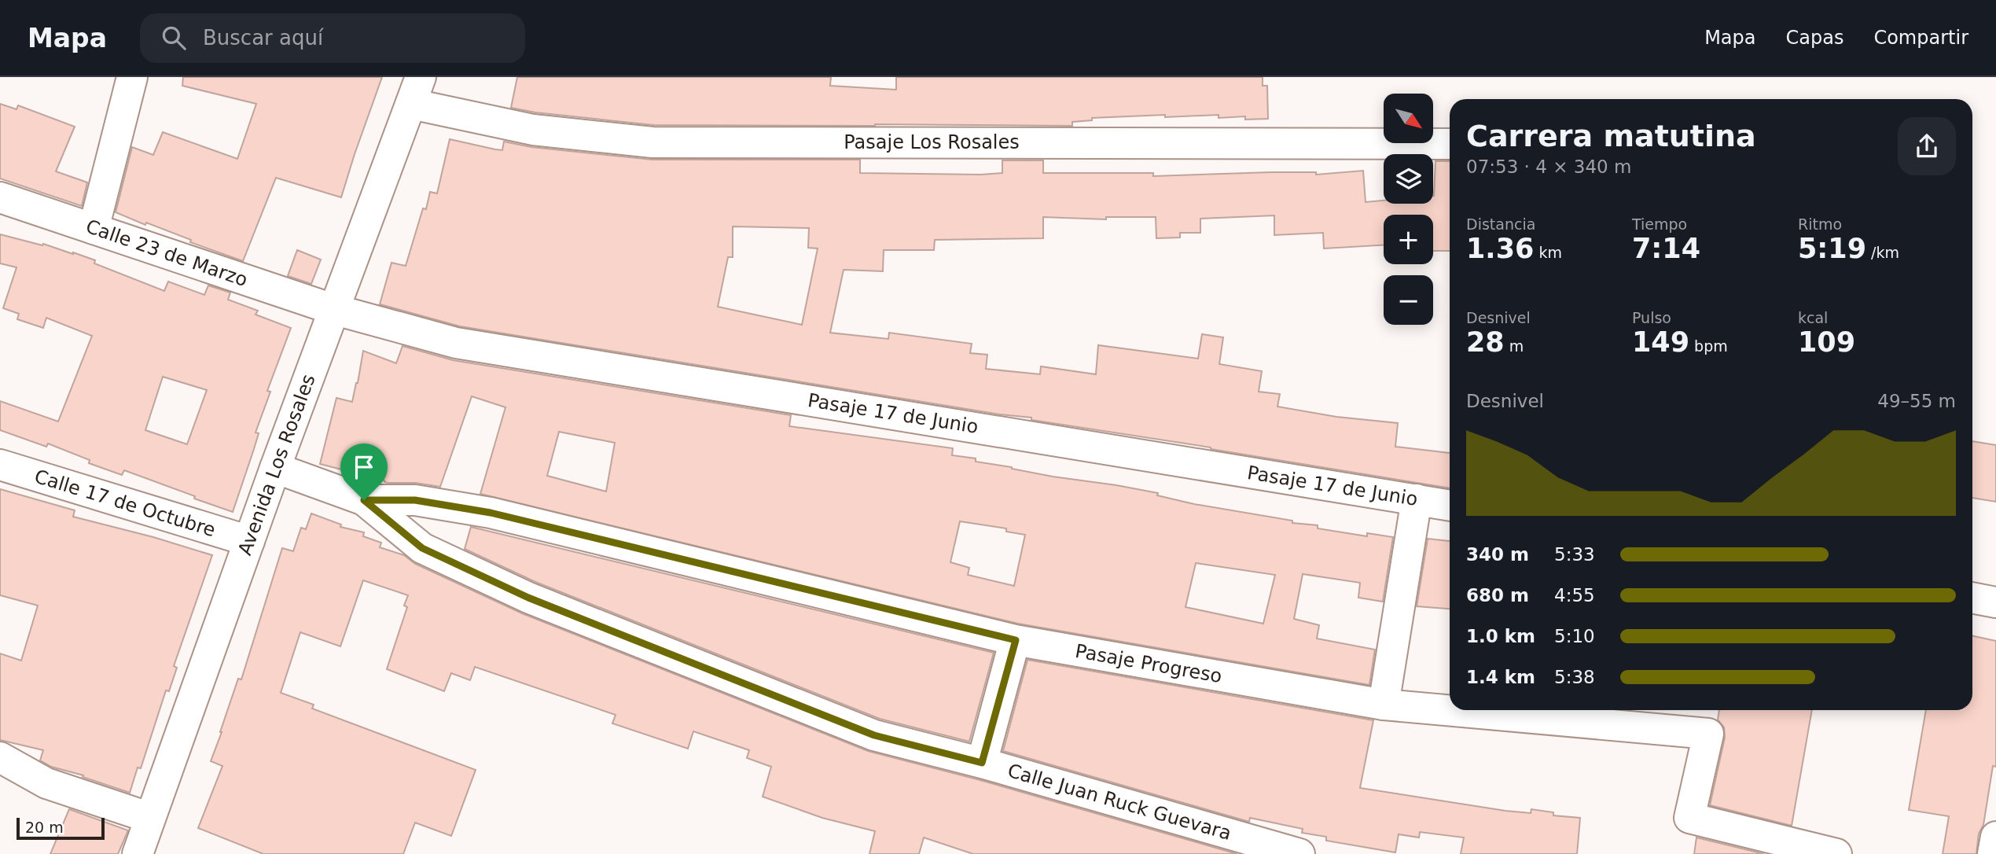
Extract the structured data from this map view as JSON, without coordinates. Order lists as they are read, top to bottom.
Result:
{
  "streets": {
    "street": [
      "Pasaje Los Rosales",
      "Calle 23 de Marzo",
      "Pasaje 17 de Junio",
      "Avenida Los Rosales",
      "Calle 17 de Octubre",
      "Pasaje Progreso",
      "Calle Juan Ruck Guevara"
    ]
  },
  "crossings": [
    ["Pasaje Los Rosales", "Avenida Los Rosales"],
    ["Calle 23 de Marzo", "Pasaje 17 de Junio"],
    ["Calle 23 de Marzo", "Avenida Los Rosales"],
    ["Pasaje 17 de Junio", "Avenida Los Rosales"],
    ["Avenida Los Rosales", "Calle 17 de Octubre"],
    ["Avenida Los Rosales", "Calle Juan Ruck Guevara"],
    ["Pasaje Progreso", "Calle Juan Ruck Guevara"]
  ],
  "scale_bar": "20 m",
  "north": "bottom right",
  "page": {
    "header": "Mapa",
    "search": "Buscar aquí",
    "nav": ["Mapa", "Capas", "Compartir"],
    "map_buttons": ["+", "−"],
    "heading": ["Carrera matutina", "07:53 · 4 × 340 m"],
    "stats": [
      ["Distancia", "1.36 km"],
      ["Tiempo", "7:14"],
      ["Ritmo", "5:19 /km"],
      ["Desnivel", "28 m"],
      ["Pulso", "149 bpm"],
      ["kcal", "109"]
    ],
    "chart": ["Desnivel", "49–55 m"],
    "list": [
      {
        "name": "340 m",
        "note": "5:33"
      },
      {
        "name": "680 m",
        "note": "4:55"
      },
      {
        "name": "1.0 km",
        "note": "5:10"
      },
      {
        "name": "1.4 km",
        "note": "5:38"
      }
    ],
    "scale": "20 m"
  }
}
